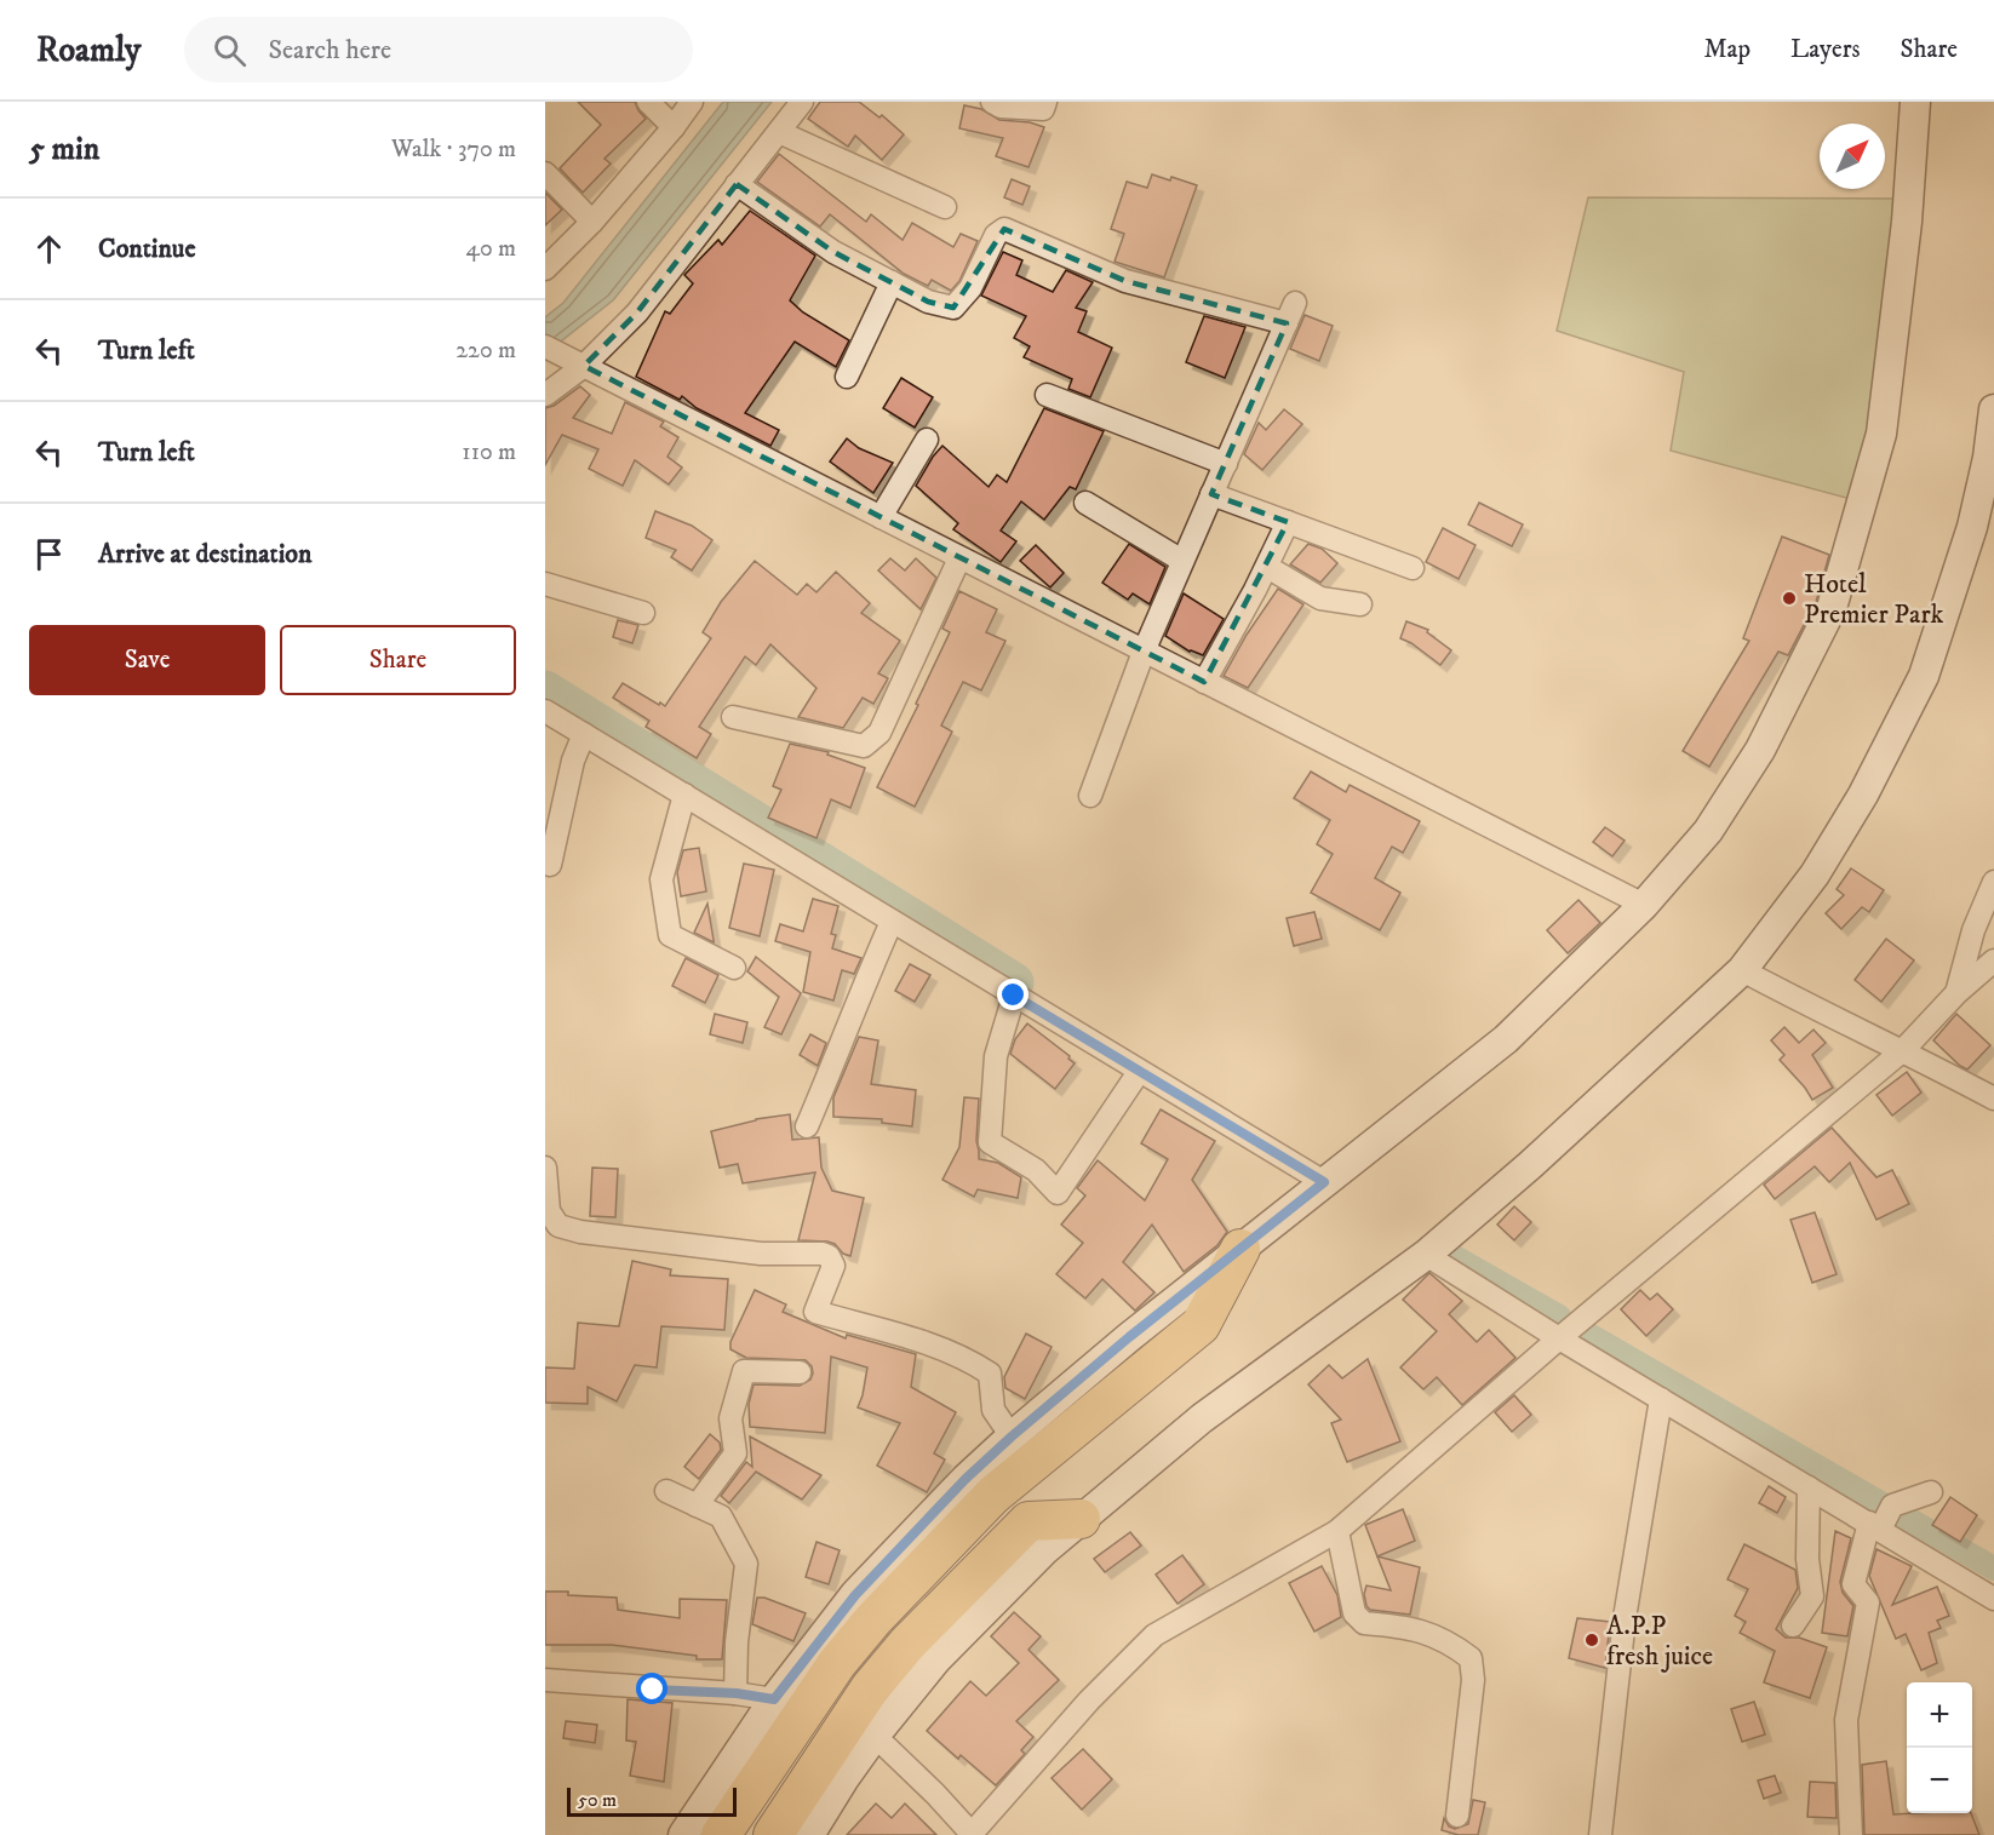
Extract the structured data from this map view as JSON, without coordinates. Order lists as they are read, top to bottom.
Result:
{
  "places": ["Hotel Premier Park", "A.P.P fresh juice"],
  "scale_bar": "50 m",
  "north": "top right",
  "page": {
    "header": "Roamly",
    "search": "Search here",
    "nav": ["Map", "Layers", "Share"],
    "heading": ["5 min", "Walk · 370 m"],
    "list": [
      ["Continue", "40 m"],
      ["Turn left", "220 m"],
      ["Turn left", "110 m"],
      "Arrive at destination"
    ],
    "buttons": ["Save", "Share"],
    "map_buttons": ["+", "−"],
    "scale": "50 m"
  }
}
